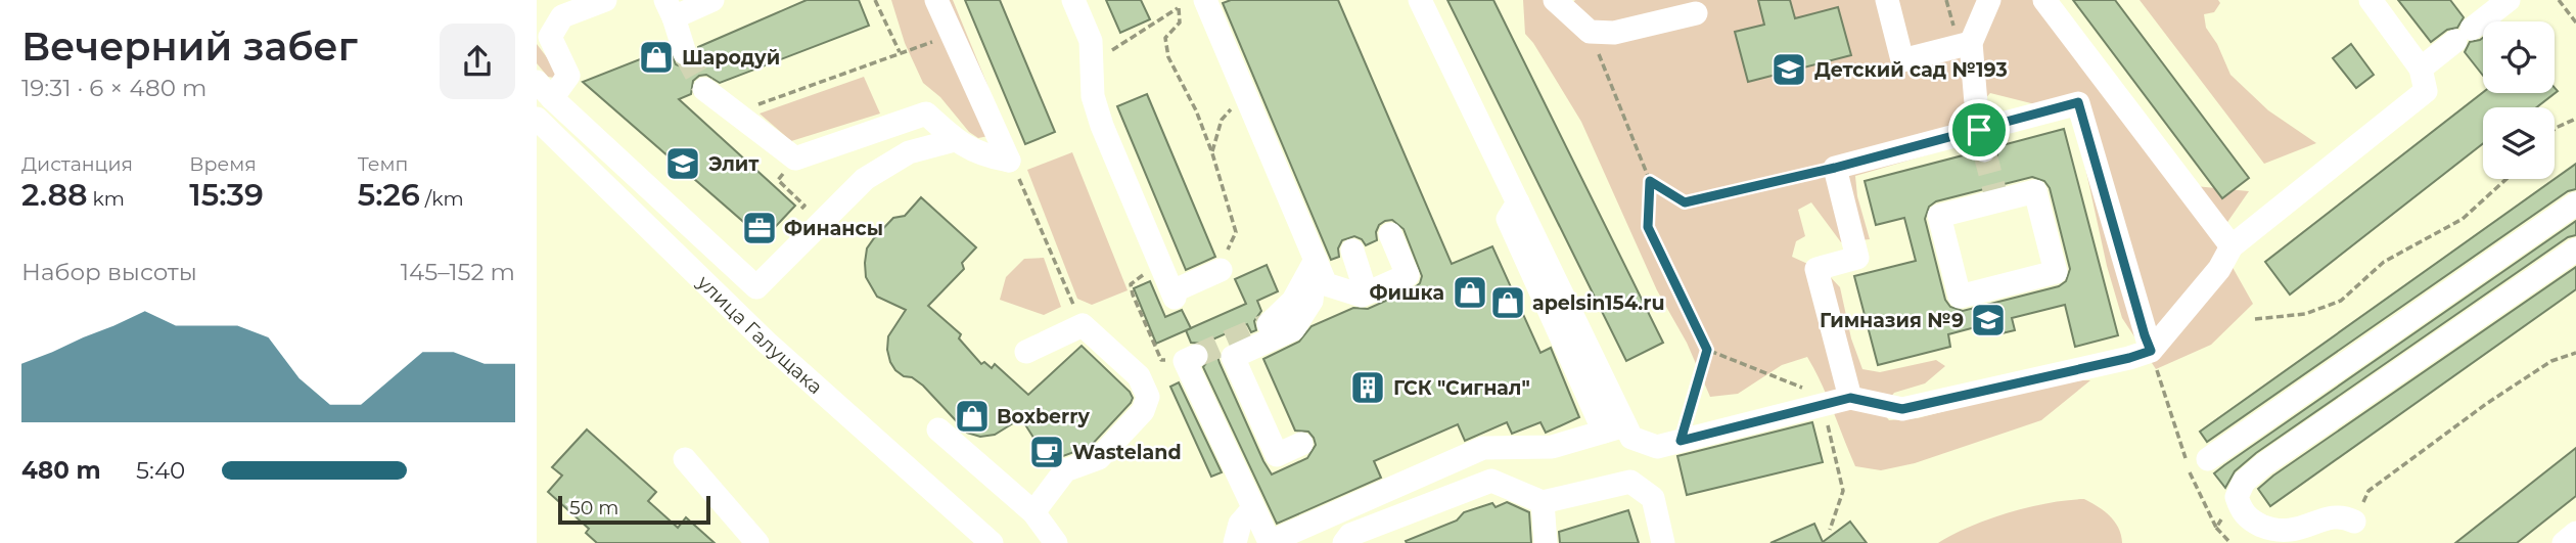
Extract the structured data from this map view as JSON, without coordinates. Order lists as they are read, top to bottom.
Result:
{
  "streets": {
    "street": ["улица Галущака"]
  },
  "places": {
    "shop": [
      "Шародуй",
      "Фишка",
      "apelsin154.ru",
      "Boxberry"
    ],
    "school or university": ["Детский сад №193", "Элит", "Гимназия №9"],
    "office": ["Финансы"],
    "building": ["ГСК \"Сигнал\""],
    "cafe": ["Wasteland"]
  },
  "scale_bar": "50 m",
  "page": {
    "heading": ["Вечерний забег", "19:31 · 6 × 480 m"],
    "stats": [
      ["Дистанция", "2.88 km"],
      ["Время", "15:39"],
      ["Темп", "5:26 /km"]
    ],
    "chart": ["Набор высоты", "145–152 m"],
    "list": [
      {
        "name": "480 m",
        "note": "5:40"
      }
    ],
    "scale": "50 m"
  }
}
